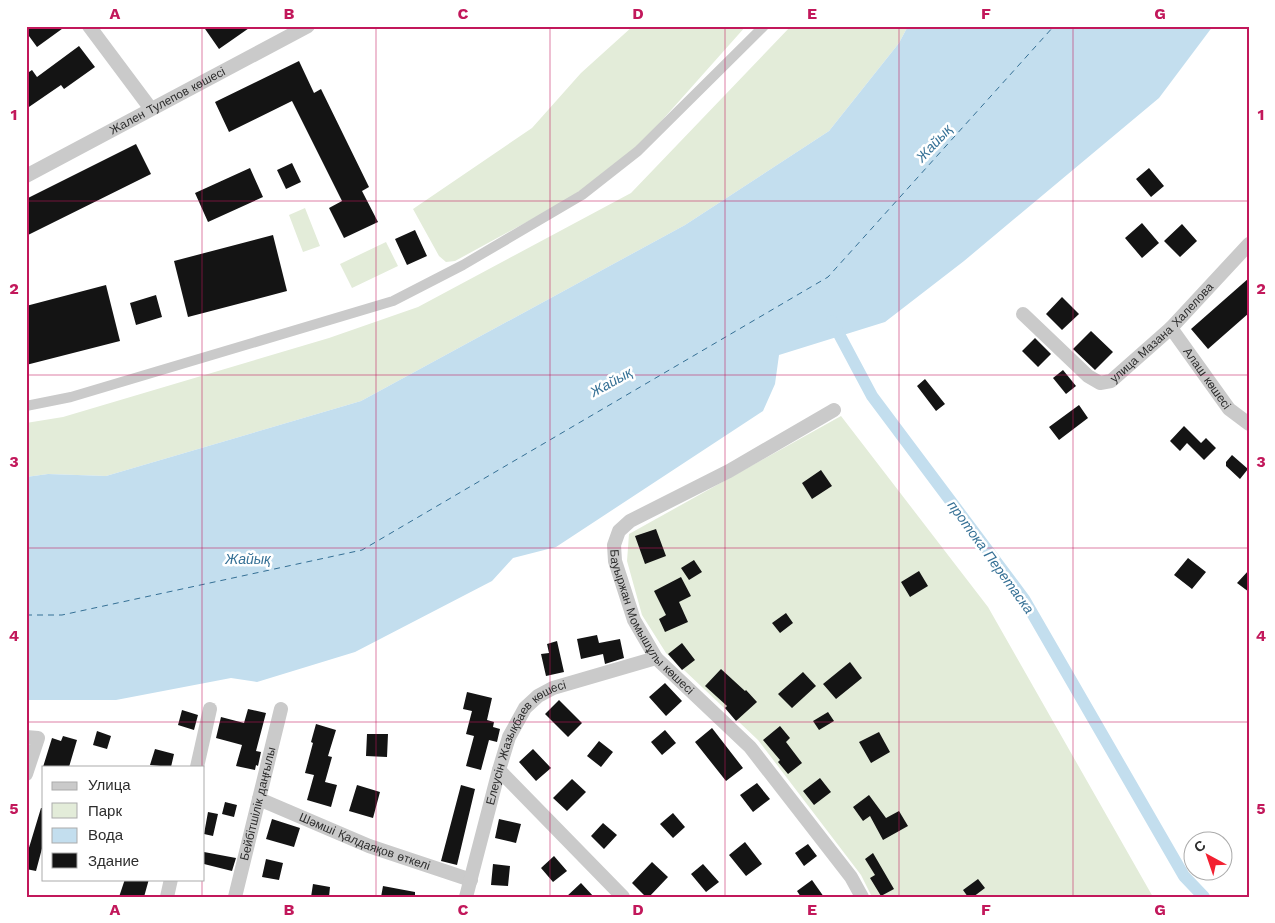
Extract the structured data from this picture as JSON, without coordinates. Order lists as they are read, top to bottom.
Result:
{
  "streets": {
    "street": [
      "Жален Тулепов көшесі",
      "улица Мазана Халелова",
      "Алаш көшесі",
      "Бауыржан Момышұлы көшесі",
      "Елеусін Жазықбаев көшесі",
      "Бейбітшілік даңғылы",
      "Шәмші Қалдаяқов өткелі"
    ]
  },
  "crossings": [
    ["улица Мазана Халелова", "Алаш көшесі"],
    ["Бауыржан Момышұлы көшесі", "Елеусін Жазықбаев көшесі"],
    ["Елеусін Жазықбаев көшесі", "Шәмші Қалдаяқов өткелі"],
    ["Бейбітшілік даңғылы", "Шәмші Қалдаяқов өткелі"]
  ],
  "water": ["Жайық", "протока Перетаска"],
  "legend": [
    "Улица",
    "Парк",
    "Вода",
    "Здание"
  ],
  "north": "top left",
  "grid": {
    "columns": [
      "A",
      "B",
      "C",
      "D",
      "E",
      "F",
      "G"
    ],
    "rows": [
      "1",
      "2",
      "3",
      "4",
      "5"
    ]
  }
}
